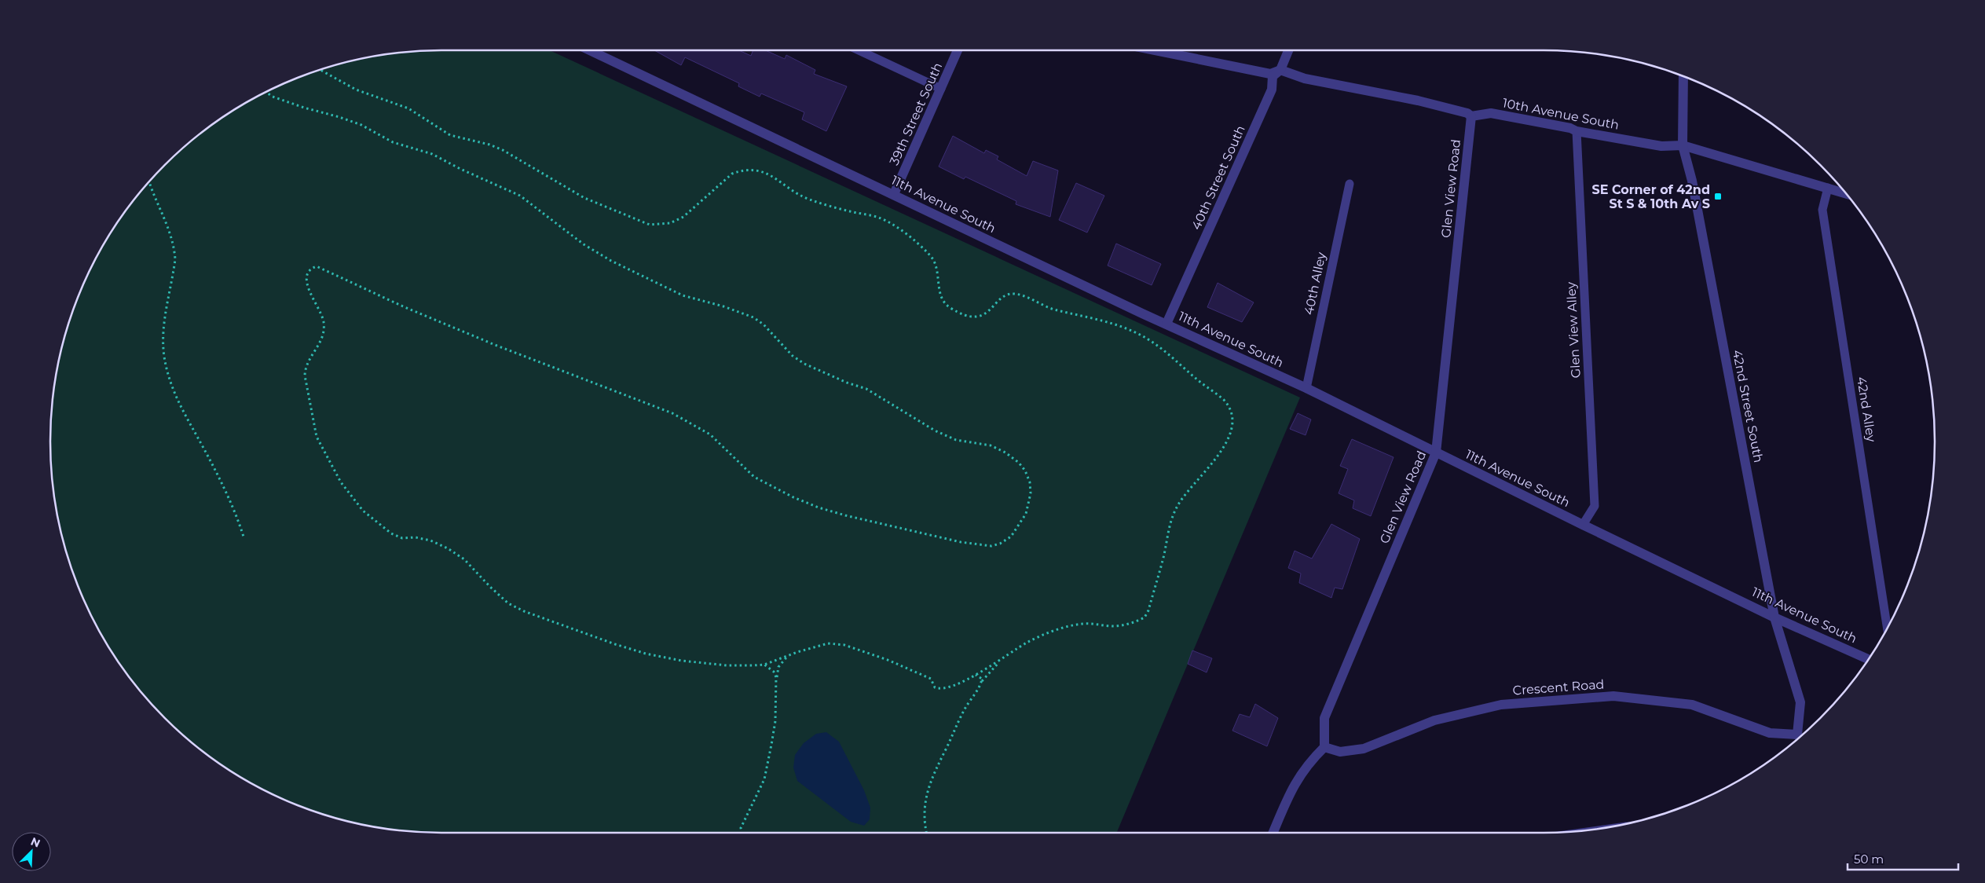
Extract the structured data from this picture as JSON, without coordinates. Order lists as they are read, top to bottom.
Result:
{
  "streets": {
    "street": [
      "39th Street South",
      "10th Avenue South",
      "40th Street South",
      "Glen View Road",
      "11th Avenue South",
      "42nd Street South",
      "Crescent Road"
    ],
    "lane": ["40th Alley", "Glen View Alley", "42nd Alley"]
  },
  "crossings": [
    ["39th Street South", "11th Avenue South"],
    ["10th Avenue South", "40th Street South"],
    ["10th Avenue South", "Glen View Road"],
    ["10th Avenue South", "Glen View Alley"],
    ["10th Avenue South", "42nd Street South"],
    ["10th Avenue South", "42nd Alley"],
    ["40th Street South", "11th Avenue South"],
    ["Glen View Road", "11th Avenue South"],
    ["Glen View Road", "Crescent Road"],
    ["11th Avenue South", "40th Alley"],
    ["11th Avenue South", "Glen View Alley"],
    ["11th Avenue South", "42nd Street South"]
  ],
  "places": {
    "transit": ["SE Corner of 42nd St S & 10th Av S"]
  },
  "scale_bar": "50 m",
  "north": "top right"
}
